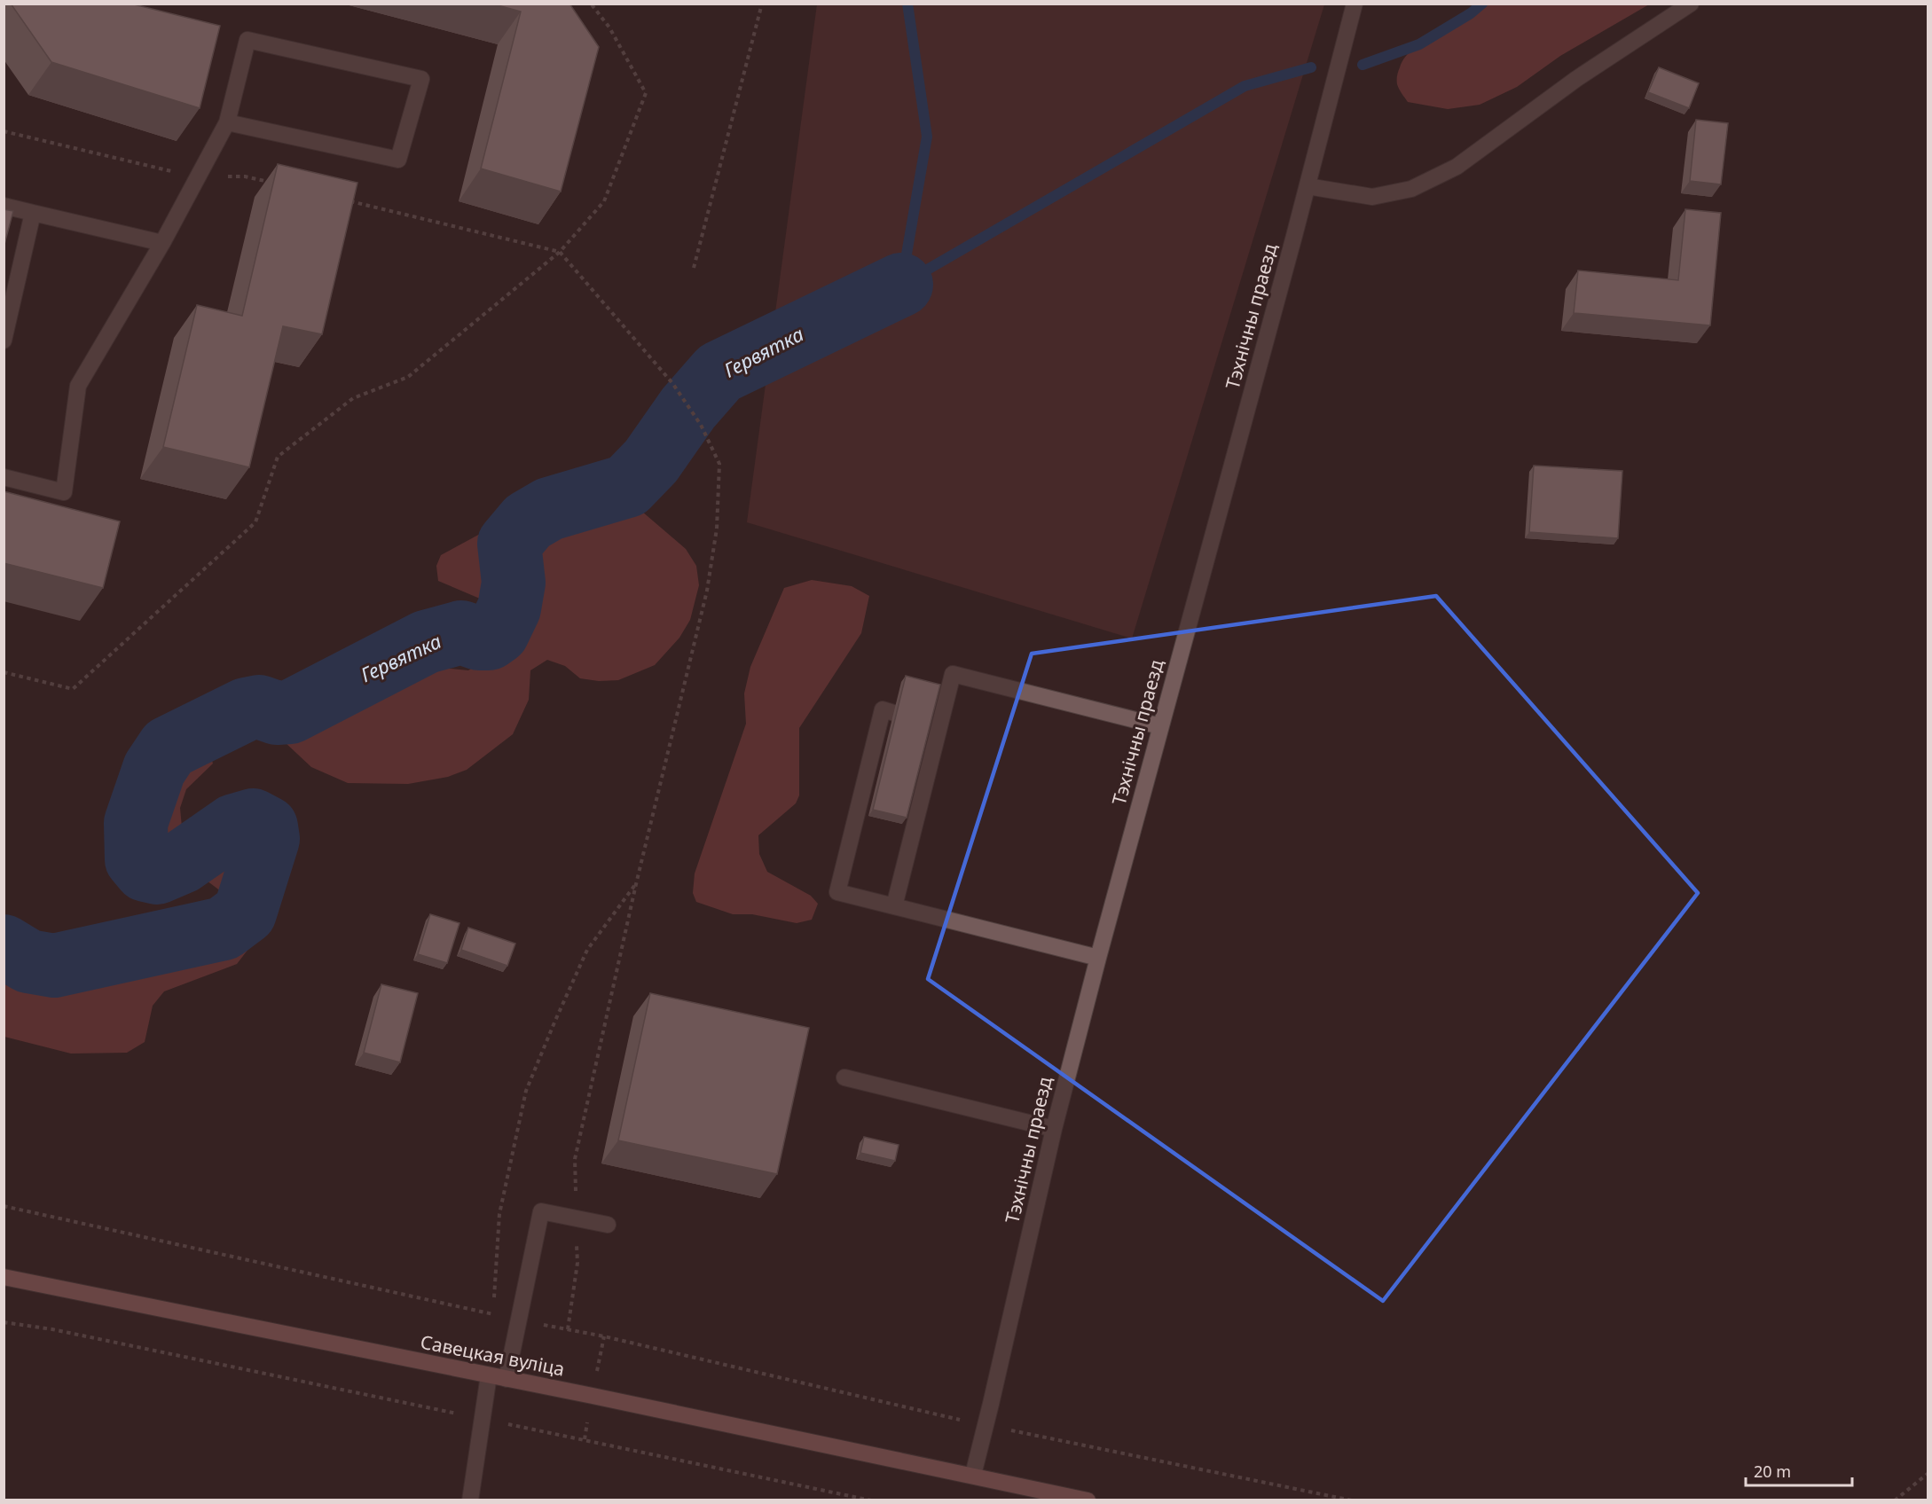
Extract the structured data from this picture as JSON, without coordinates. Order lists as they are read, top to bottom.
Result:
{
  "streets": {
    "main road": ["Савецкая вуліца"],
    "street": ["Тэхнічны праезд"]
  },
  "crossings": [
    ["Тэхнічны праезд", "Савецкая вуліца"]
  ],
  "water": ["Гервятка"],
  "scale_bar": "20 m"
}
